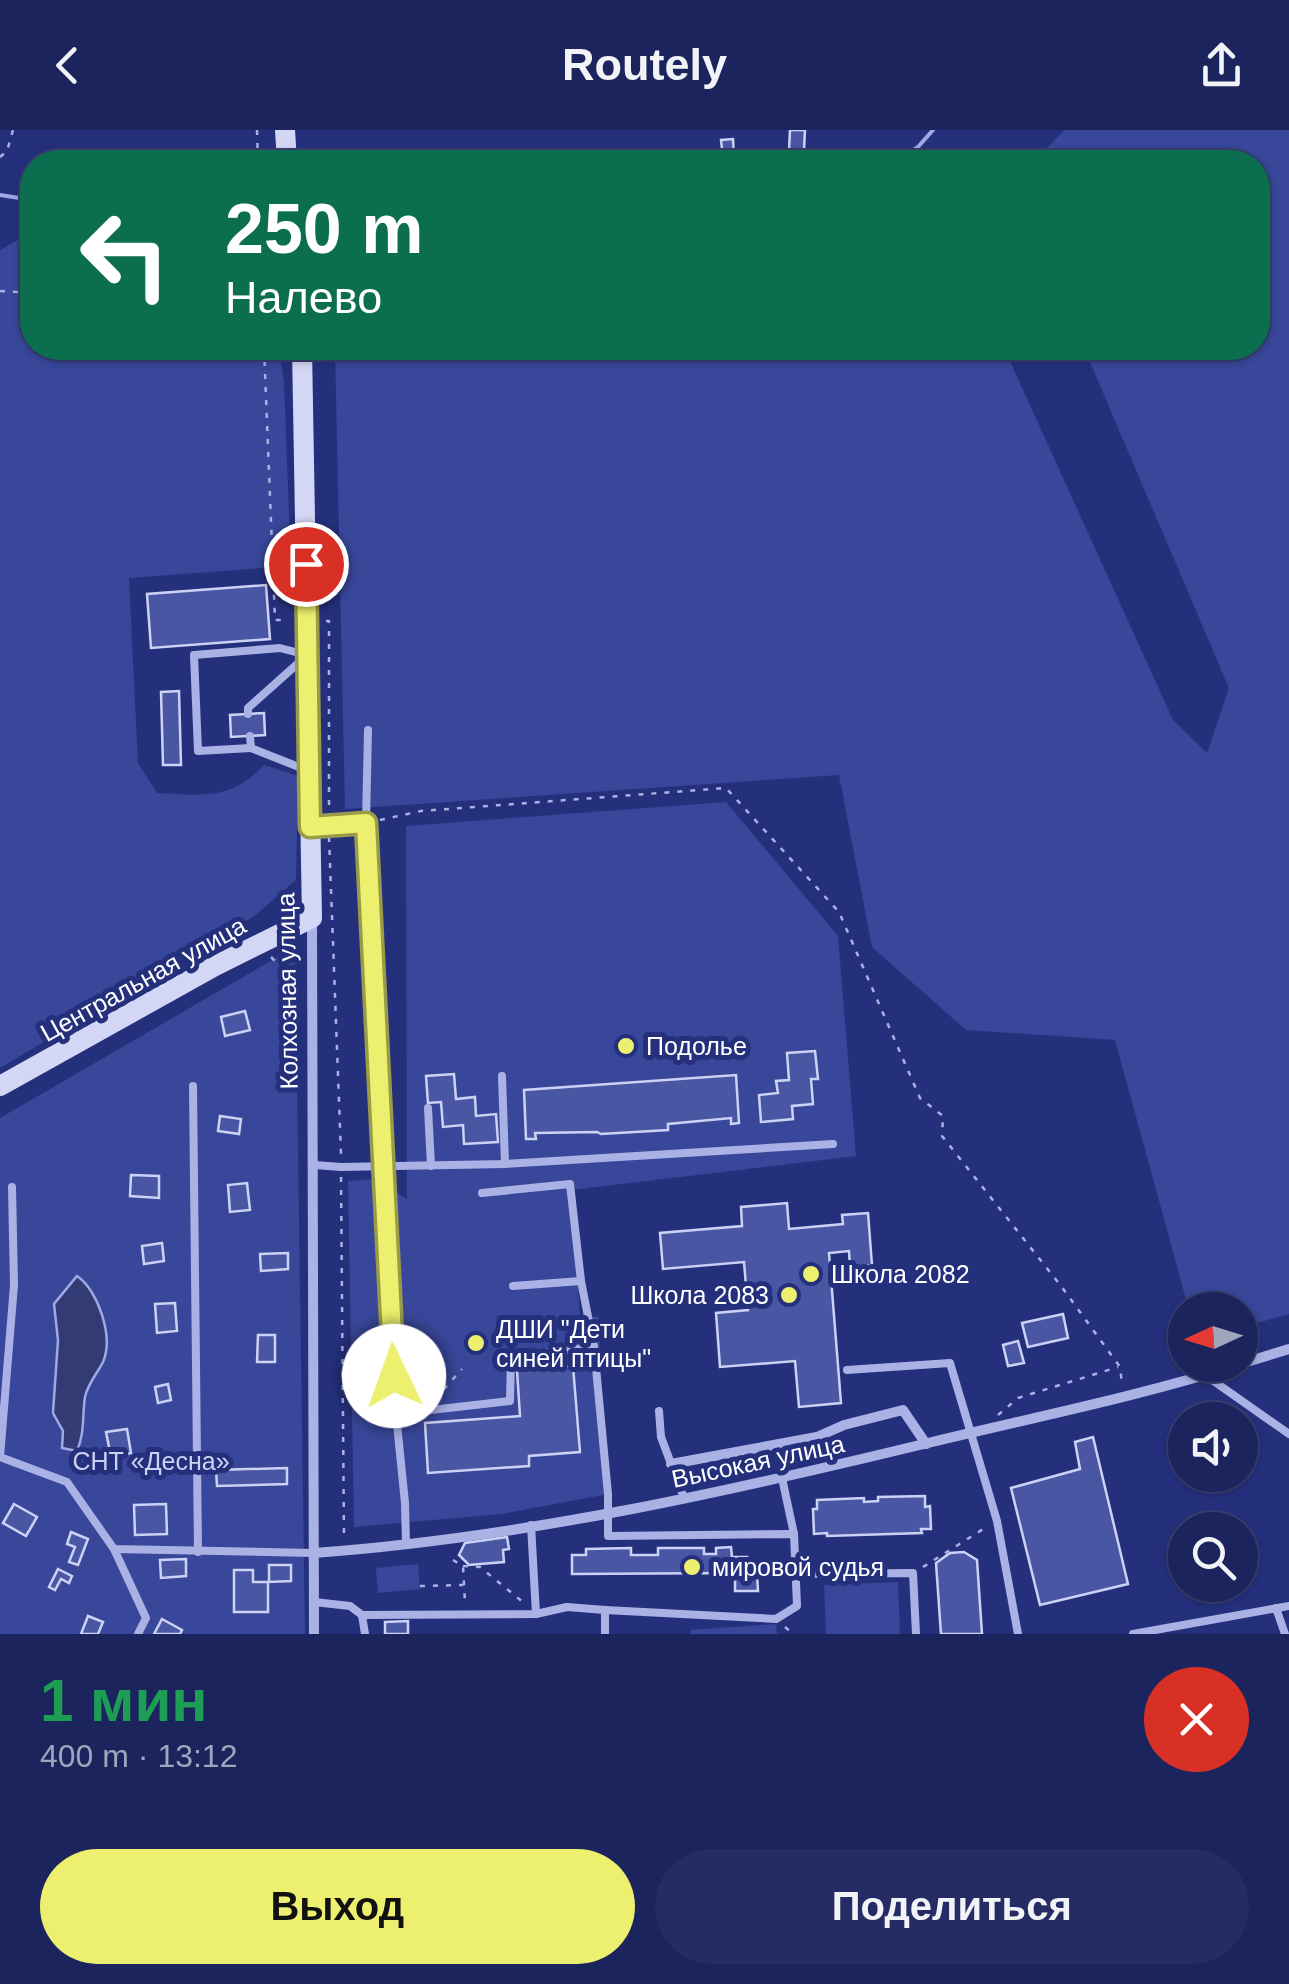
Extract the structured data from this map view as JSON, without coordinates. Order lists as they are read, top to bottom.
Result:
{
  "streets": {
    "street": ["Центральная улица", "Колхозная улица", "Высокая улица"]
  },
  "crossings": [
    ["Центральная улица", "Колхозная улица"],
    ["Колхозная улица", "Высокая улица"]
  ],
  "parks": ["СНТ «Десна»"],
  "places": [
    "Подолье",
    "Школа 2082",
    "Школа 2083",
    "ДШИ \"Дети синей птицы\"",
    "мировой судья"
  ],
  "north": "left",
  "page": {
    "header": "Routely",
    "turn": ["250 m", "Налево"],
    "heading": ["1 мин", "400 m · 13:12"],
    "buttons": ["Выход", "Поделиться"]
  }
}
